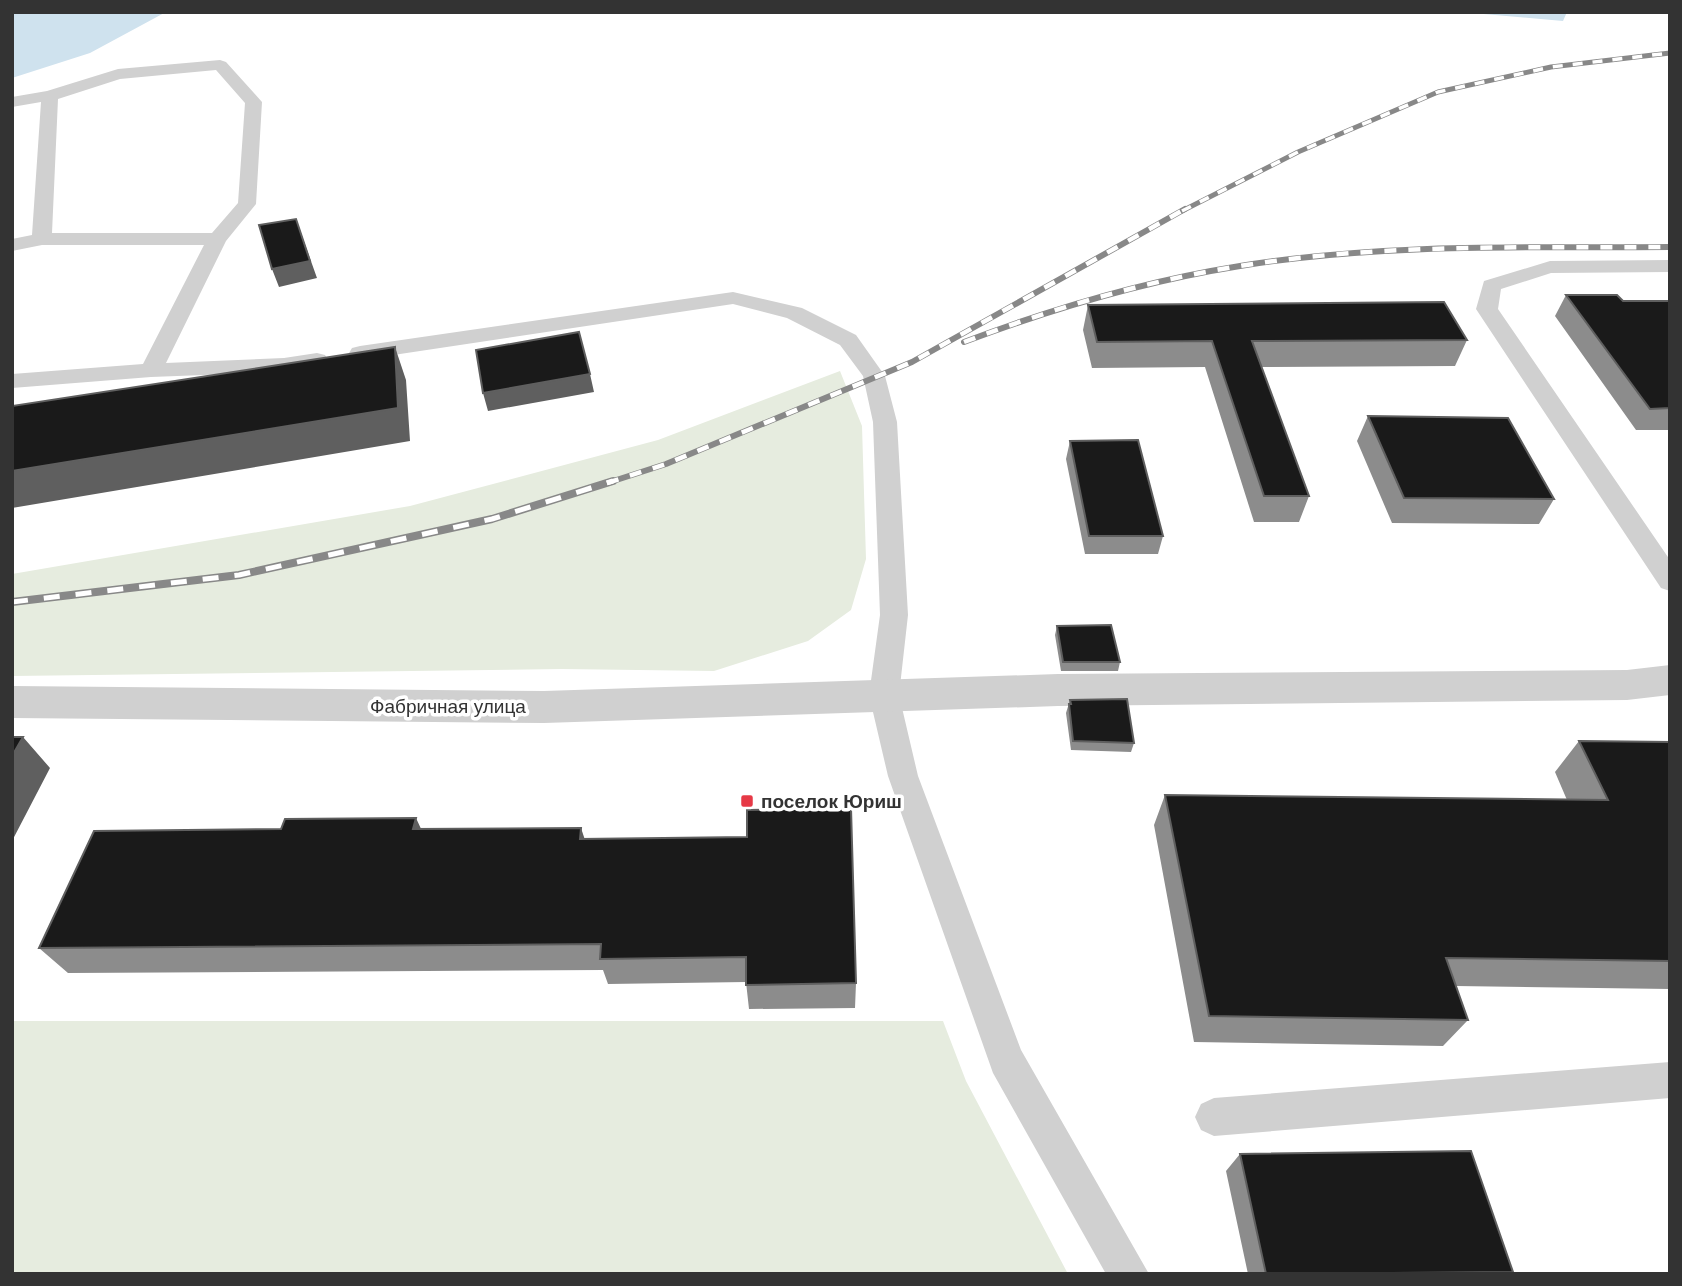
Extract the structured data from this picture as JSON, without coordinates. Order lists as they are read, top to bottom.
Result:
{
  "streets": {
    "street": ["Фабричная улица"]
  },
  "places": {
    "transit": ["поселок Юриш"]
  }
}
